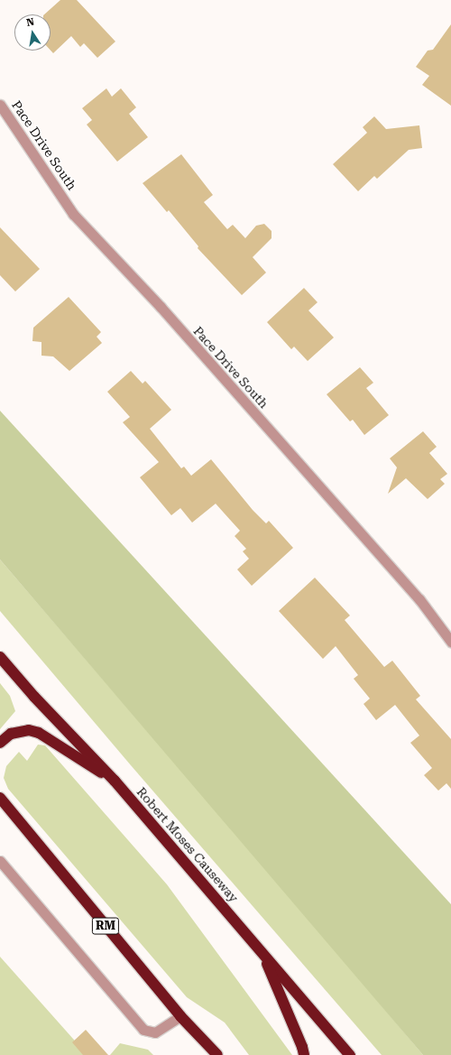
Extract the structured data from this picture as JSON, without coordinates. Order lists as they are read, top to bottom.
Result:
{
  "streets": {
    "highway": ["Robert Moses Causeway", "RM"],
    "street": ["Pace Drive South"]
  },
  "north": "top"
}
